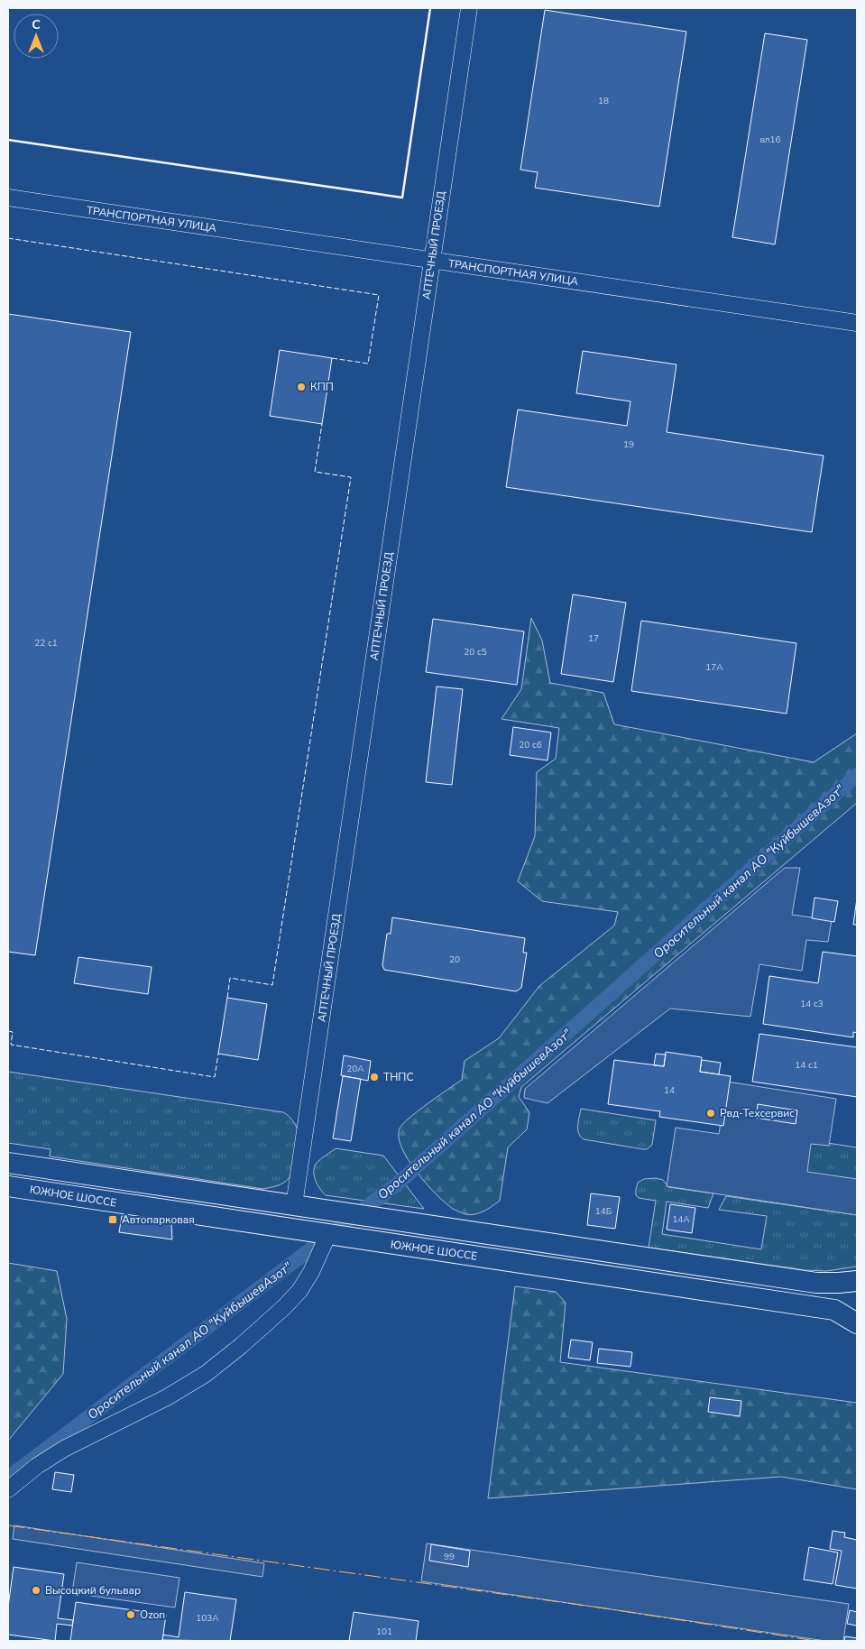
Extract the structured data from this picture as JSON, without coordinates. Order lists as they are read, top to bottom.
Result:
{
  "streets": {
    "main road": ["ЮЖНОЕ ШОССЕ"],
    "street": ["ТРАНСПОРТНАЯ УЛИЦА", "АПТЕЧНЫЙ ПРОЕЗД"]
  },
  "crossings": [
    ["ТРАНСПОРТНАЯ УЛИЦА", "АПТЕЧНЫЙ ПРОЕЗД"],
    ["АПТЕЧНЫЙ ПРОЕЗД", "ЮЖНОЕ ШОССЕ"]
  ],
  "water": ["Оросительный канал АО \"КуйбышевАзот\""],
  "places": {
    "other": [
      "КПП",
      "ТНПС",
      "Рвд-Техсервис",
      "Высоцкий бульвар",
      "Ozon"
    ],
    "transit": ["Автопарковая"]
  },
  "house_numbers": [
    "18",
    "вл16",
    "19",
    "17",
    "22 с1",
    "20 с5",
    "17А",
    "20 с6",
    "20",
    "14 с3",
    "14 с1",
    "20А",
    "14",
    "14Б",
    "14А",
    "99",
    "103А",
    "101"
  ],
  "north": "top"
}
